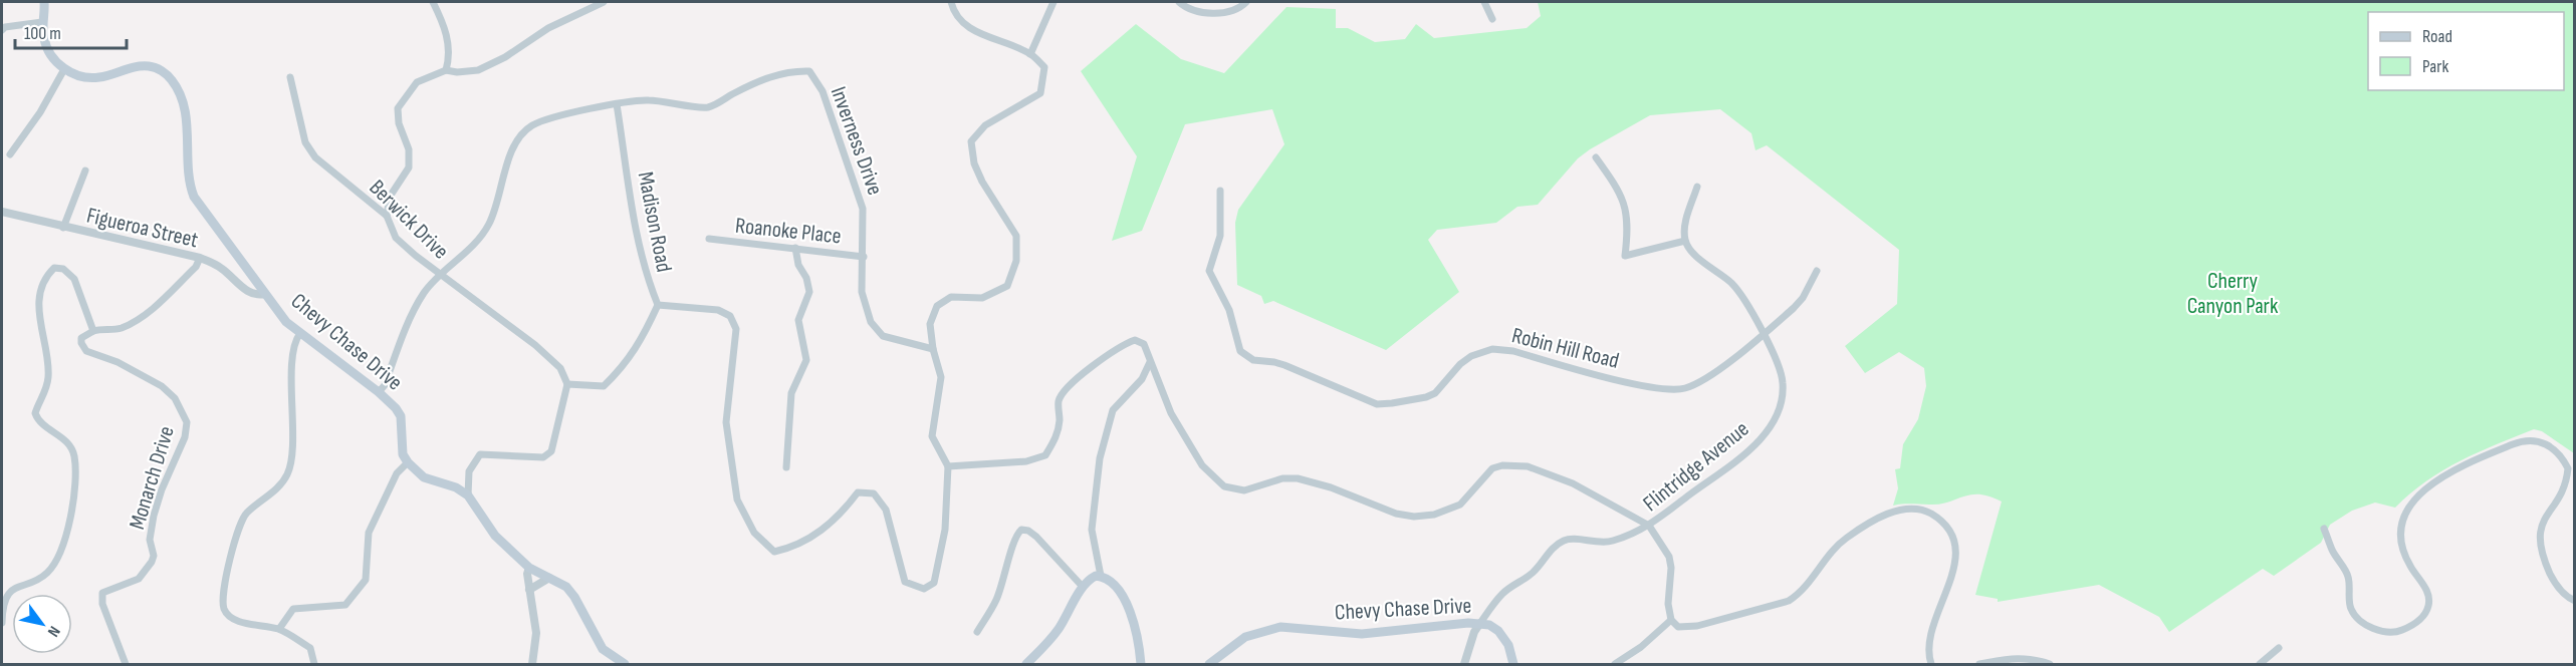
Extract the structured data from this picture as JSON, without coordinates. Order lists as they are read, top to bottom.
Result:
{
  "streets": {
    "main road": ["Chevy Chase Drive"],
    "street": [
      "Inverness Drive",
      "Berwick Drive",
      "Madison Road",
      "Figueroa Street",
      "Roanoke Place",
      "Robin Hill Road",
      "Flintridge Avenue",
      "Monarch Drive"
    ]
  },
  "crossings": [
    ["Inverness Drive", "Berwick Drive"],
    ["Inverness Drive", "Madison Road"],
    ["Inverness Drive", "Roanoke Place"],
    ["Inverness Drive", "Chevy Chase Drive"],
    ["Figueroa Street", "Chevy Chase Drive"],
    ["Chevy Chase Drive", "Flintridge Avenue"],
    ["Robin Hill Road", "Flintridge Avenue"]
  ],
  "parks": ["Cherry Canyon Park"],
  "legend": ["Road", "Park"],
  "scale_bar": "100 m",
  "north": "bottom right"
}
